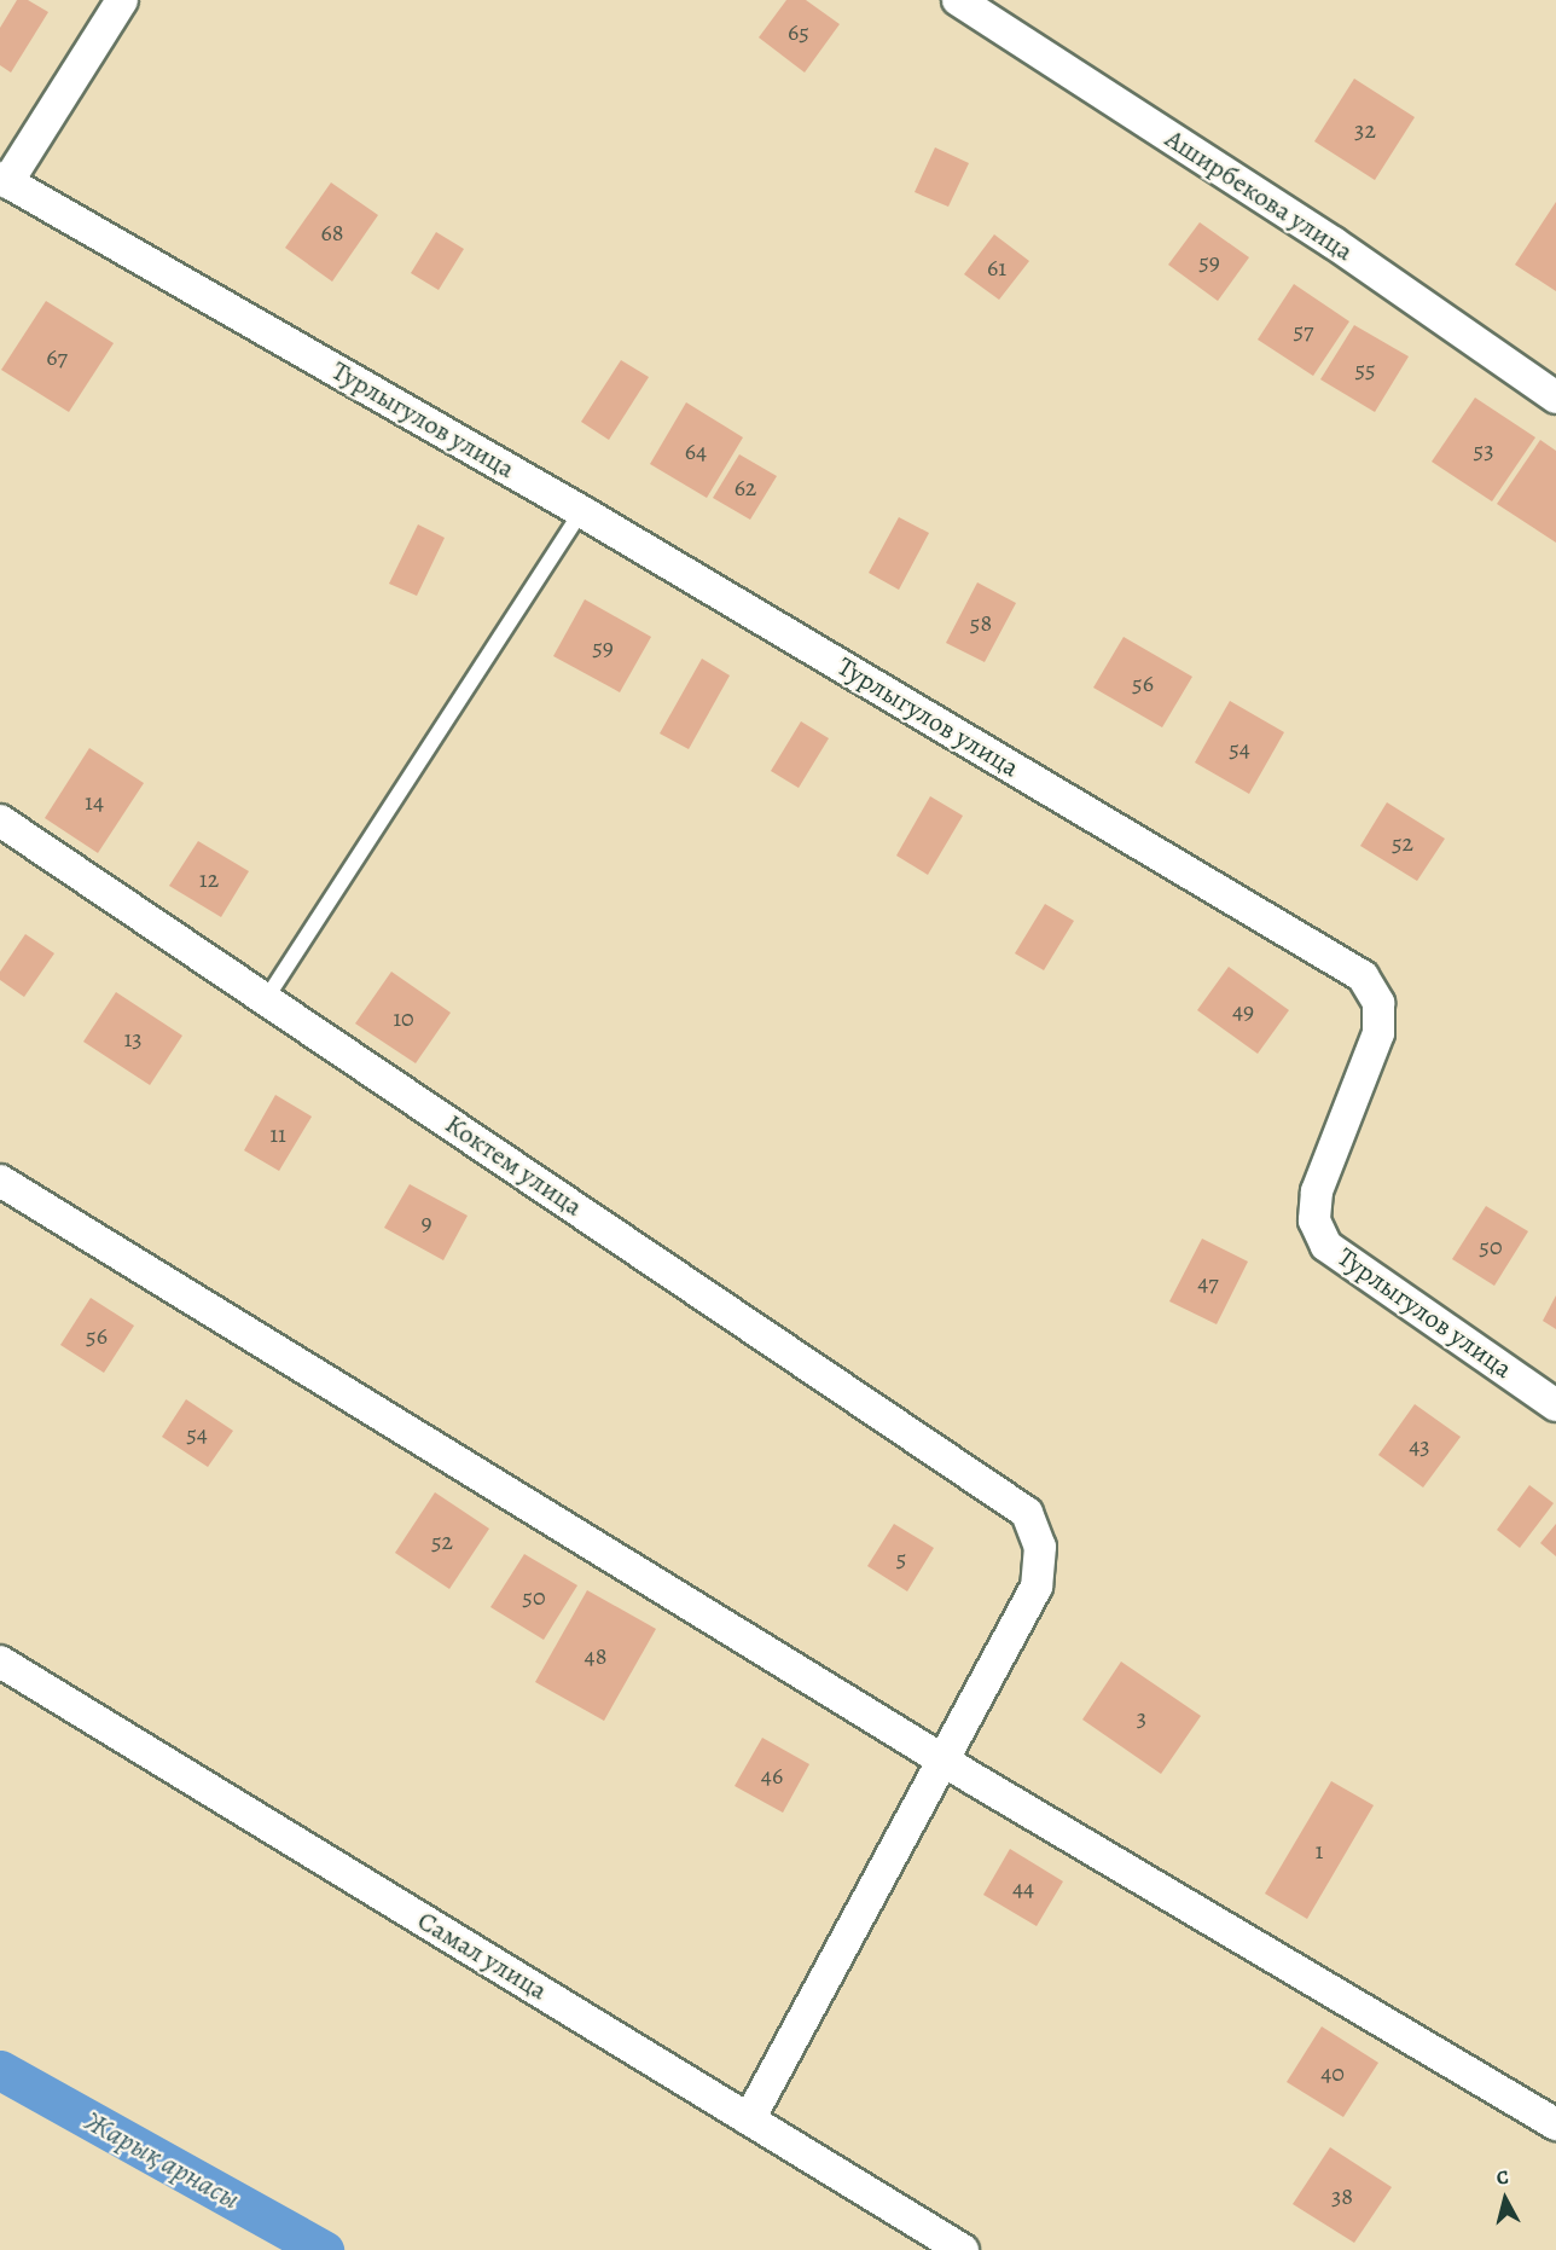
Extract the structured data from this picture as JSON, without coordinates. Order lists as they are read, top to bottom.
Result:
{
  "streets": {
    "street": [
      "Аширбекова улица",
      "Турлыгулов улица",
      "Коктем улица",
      "Самал улица"
    ]
  },
  "water": ["Жарық арнасы"],
  "house_numbers": [
    "65",
    "32",
    "68",
    "59",
    "61",
    "57",
    "67",
    "55",
    "53",
    "64",
    "62",
    "58",
    "59",
    "56",
    "54",
    "14",
    "52",
    "12",
    "49",
    "10",
    "13",
    "11",
    "9",
    "50",
    "47",
    "56",
    "54",
    "43",
    "52",
    "5",
    "50",
    "48",
    "3",
    "46",
    "1",
    "44",
    "40",
    "38"
  ],
  "north": "top"
}
